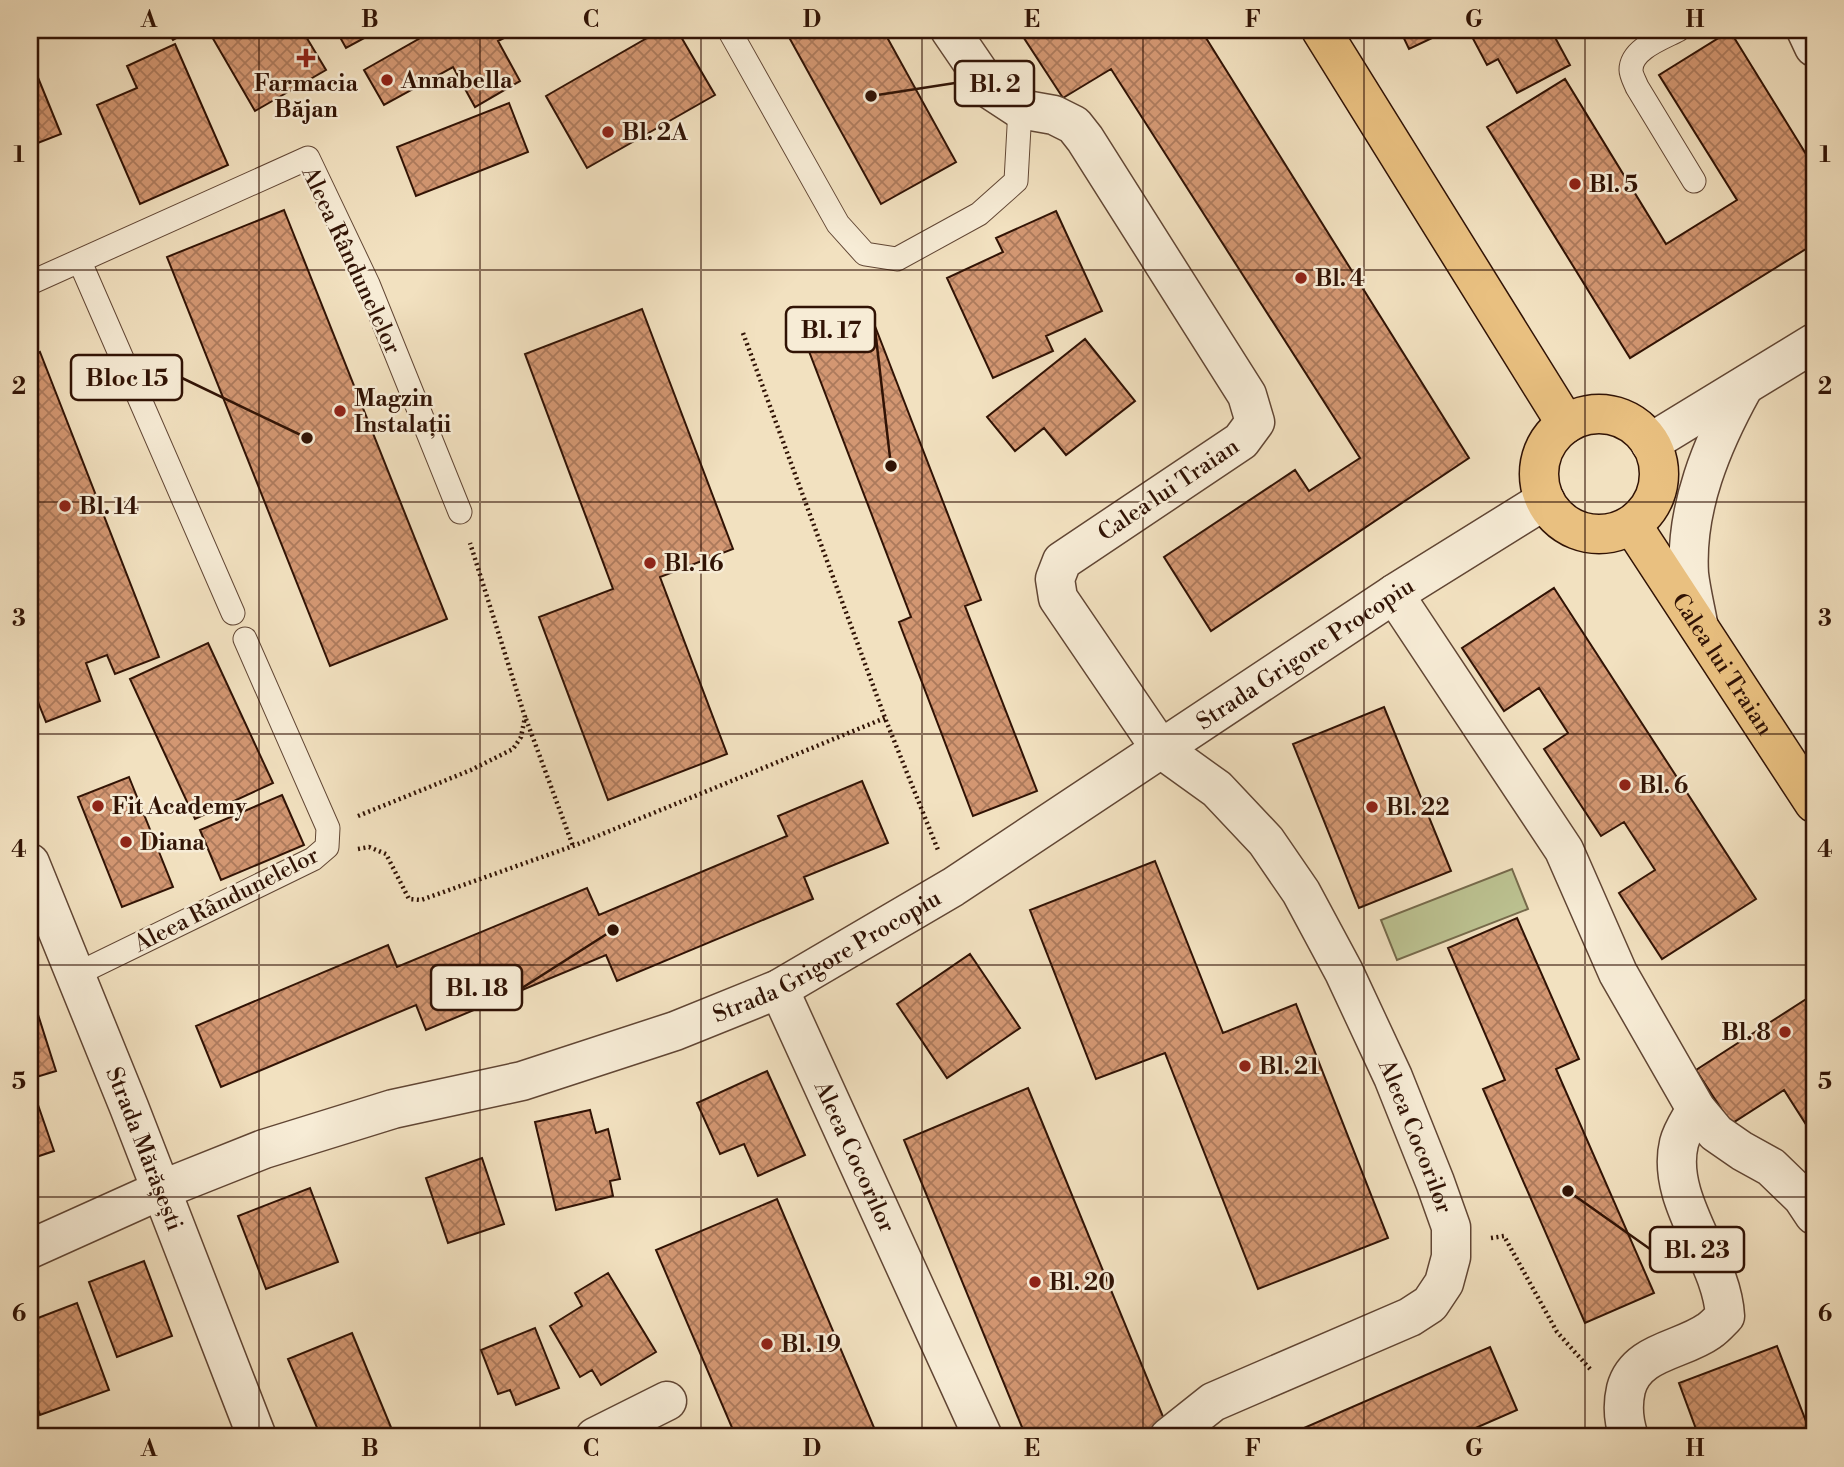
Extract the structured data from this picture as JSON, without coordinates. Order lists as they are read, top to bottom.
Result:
{
  "streets": {
    "main road": ["Calea lui Traian"],
    "street": ["Strada Grigore Procopiu", "Aleea Cocorilor", "Strada Mărășești"],
    "lane": ["Aleea Rândunelelor"]
  },
  "crossings": [
    ["Aleea Rândunelelor", "Strada Mărășești"],
    ["Calea lui Traian", "Strada Grigore Procopiu"],
    ["Calea lui Traian", "Aleea Cocorilor"],
    ["Strada Grigore Procopiu", "Aleea Cocorilor"],
    ["Strada Grigore Procopiu", "Strada Mărășești"]
  ],
  "places": {
    "health": ["Farmacia Băjan"],
    "other": [
      "Annabella",
      "Bl. 2",
      "Bl. 2A",
      "Bl. 5",
      "Bl. 4",
      "Magzin Instalații",
      "Bloc 15",
      "Bl. 17",
      "Bl. 14",
      "Bl. 16",
      "Bl. 6",
      "Fit Academy",
      "Bl. 22",
      "Diana",
      "Bl. 18",
      "Bl. 8",
      "Bl. 21",
      "Bl. 23",
      "Bl. 20",
      "Bl. 19"
    ]
  },
  "grid": {
    "columns": [
      "A",
      "B",
      "C",
      "D",
      "E",
      "F",
      "G",
      "H"
    ],
    "rows": [
      "1",
      "2",
      "3",
      "4",
      "5",
      "6"
    ]
  }
}
